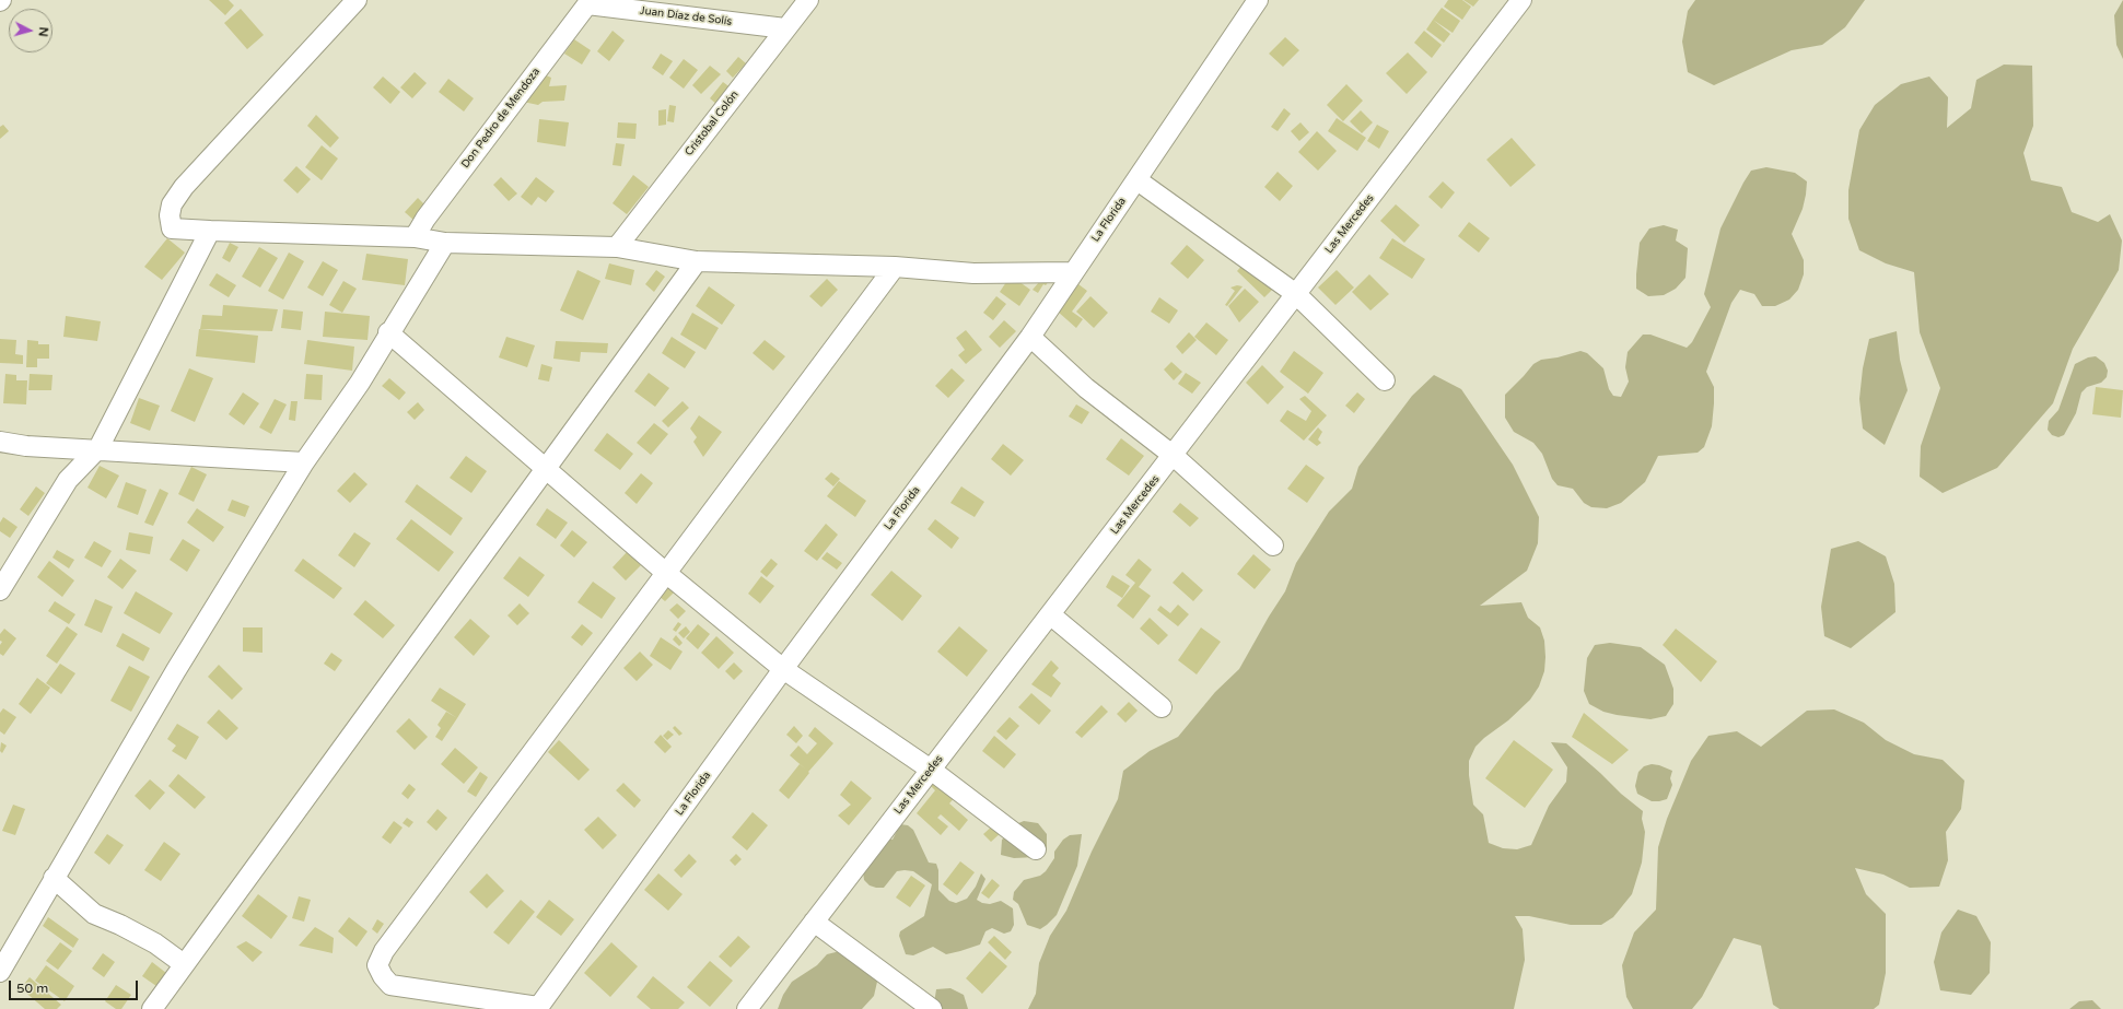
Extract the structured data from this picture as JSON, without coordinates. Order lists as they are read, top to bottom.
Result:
{
  "streets": {
    "street": [
      "Juan Díaz de Solís",
      "Don Pedro de Mendoza",
      "Cristobal Colón",
      "La Florida",
      "Las Mercedes"
    ]
  },
  "crossings": [
    ["Juan Díaz de Solís", "Don Pedro de Mendoza"],
    ["Juan Díaz de Solís", "Cristobal Colón"]
  ],
  "scale_bar": "50 m",
  "north": "right"
}
